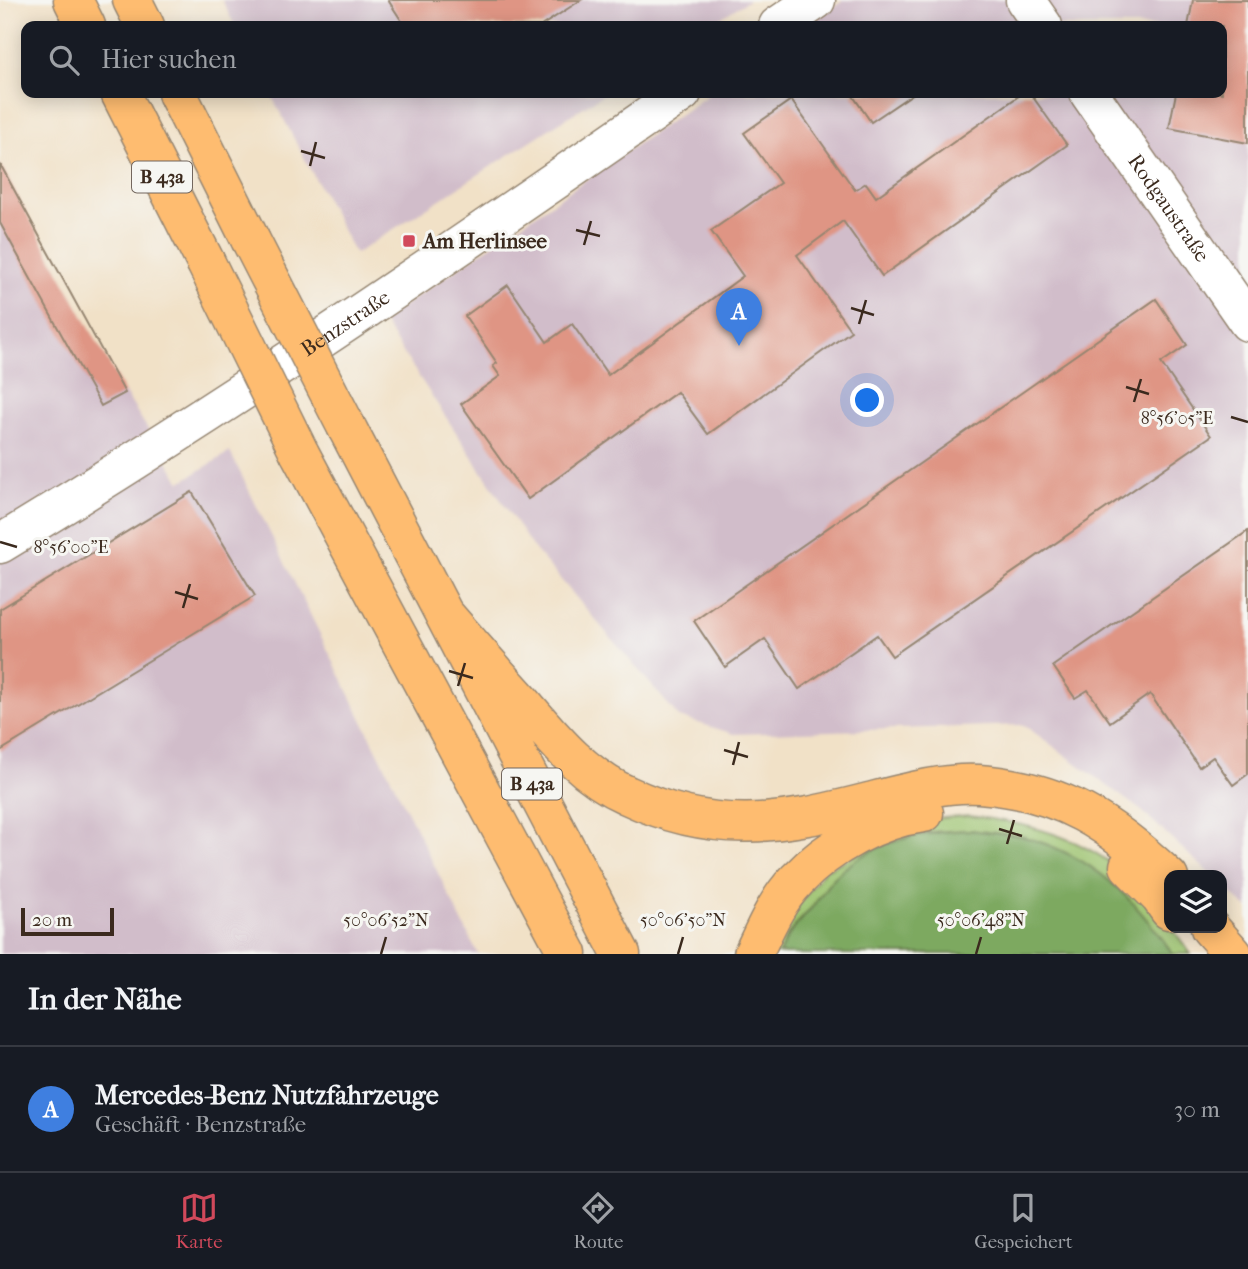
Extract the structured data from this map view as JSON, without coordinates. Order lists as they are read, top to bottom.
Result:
{
  "streets": {
    "highway": ["B 43a"],
    "street": ["Rodgaustraße", "Benzstraße"]
  },
  "places": {
    "transit": ["Am Herlinsee"]
  },
  "scale_bar": "20 m",
  "page": {
    "search": "Hier suchen",
    "pins": "A",
    "scale": "20 m",
    "heading": "In der Nähe",
    "list": [
      {
        "mark": "A",
        "name": "Mercedes-Benz Nutzfahrzeuge",
        "note": "Geschäft · Benzstraße",
        "value": "30 m"
      }
    ],
    "nav": ["Karte", "Route", "Gespeichert"]
  },
  "coordinates": [
    "8°56'05\"E",
    "8°56'00\"E",
    "50°06'52\"N",
    "50°06'50\"N",
    "50°06'48\"N"
  ]
}
